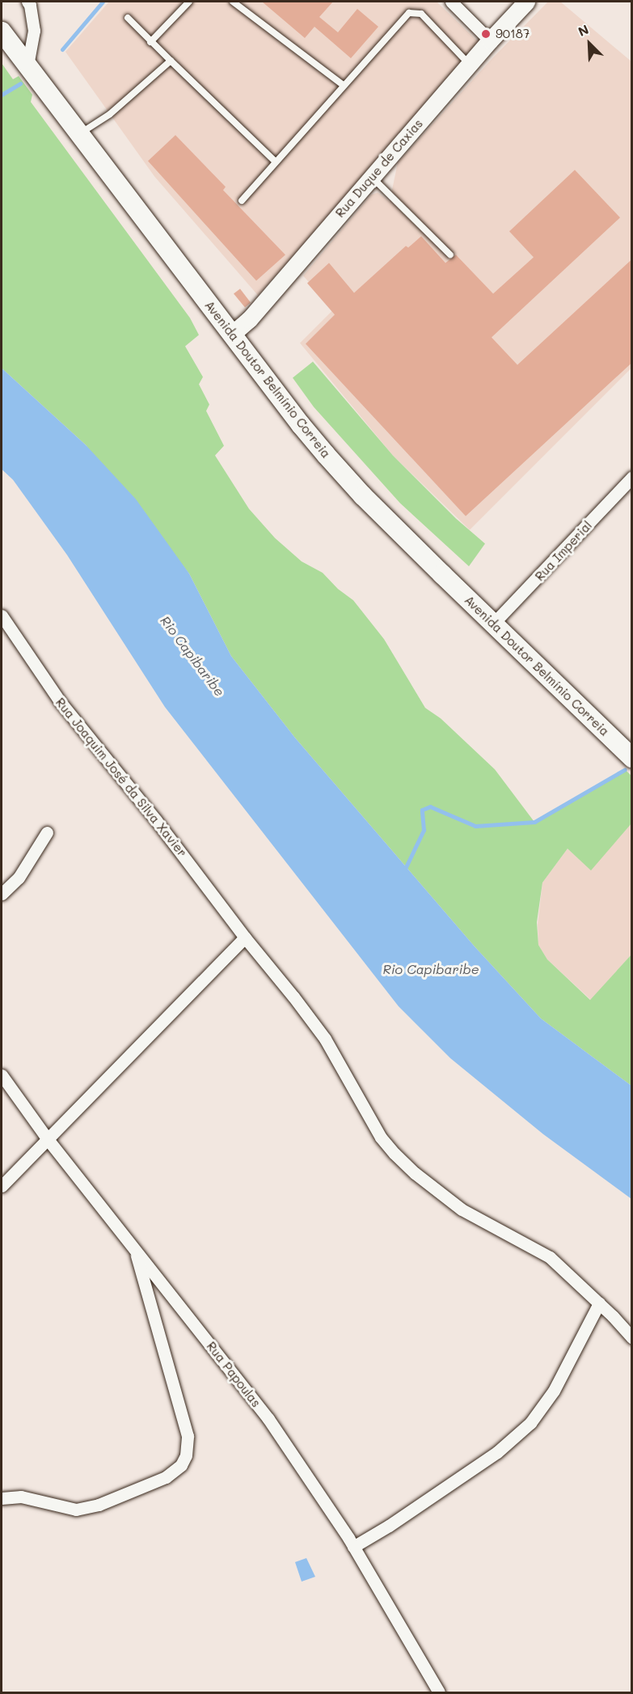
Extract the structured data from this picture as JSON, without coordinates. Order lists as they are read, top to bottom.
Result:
{
  "streets": {
    "main road": ["Avenida Doutor Belmínio Correia"],
    "street": [
      "Rua Duque de Caxias",
      "Rua Imperial",
      "Rua Joaquim José da Silva Xavier",
      "Rua Papoulas"
    ]
  },
  "crossings": [
    ["Rua Duque de Caxias", "Avenida Doutor Belmínio Correia"],
    ["Avenida Doutor Belmínio Correia", "Rua Imperial"]
  ],
  "water": ["Rio Capibaribe"],
  "places": ["90187"],
  "north": "top left"
}
